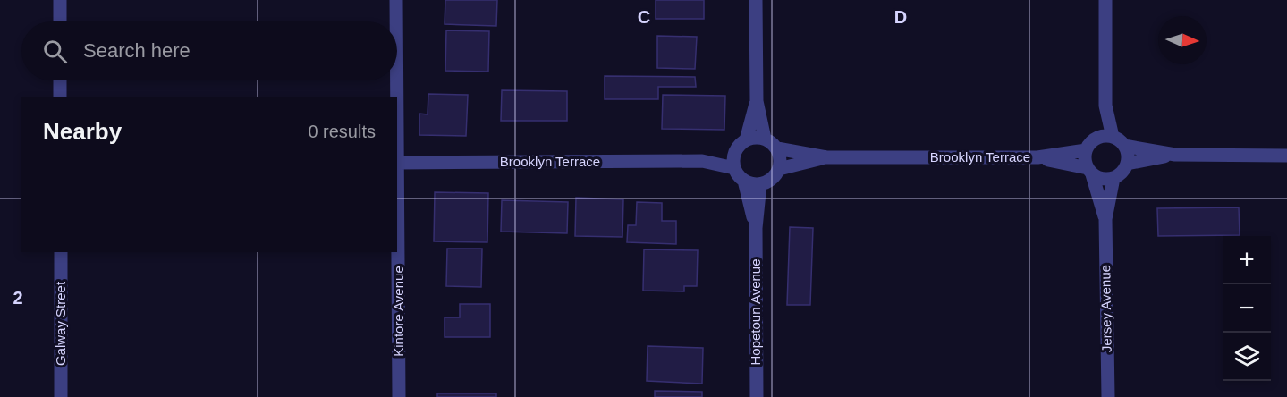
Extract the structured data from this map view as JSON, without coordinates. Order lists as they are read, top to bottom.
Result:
{
  "streets": {
    "street": [
      "Brooklyn Terrace",
      "Jersey Avenue",
      "Kintore Avenue",
      "Hopetoun Avenue",
      "Galway Street"
    ]
  },
  "crossings": [
    ["Brooklyn Terrace", "Jersey Avenue"],
    ["Brooklyn Terrace", "Kintore Avenue"],
    ["Brooklyn Terrace", "Hopetoun Avenue"]
  ],
  "north": "right",
  "page": {
    "search": "Search here",
    "heading": ["Nearby", "0 results"],
    "map_buttons": ["+", "−"]
  },
  "grid": {
    "columns": ["C", "D"],
    "rows": ["2"]
  }
}
